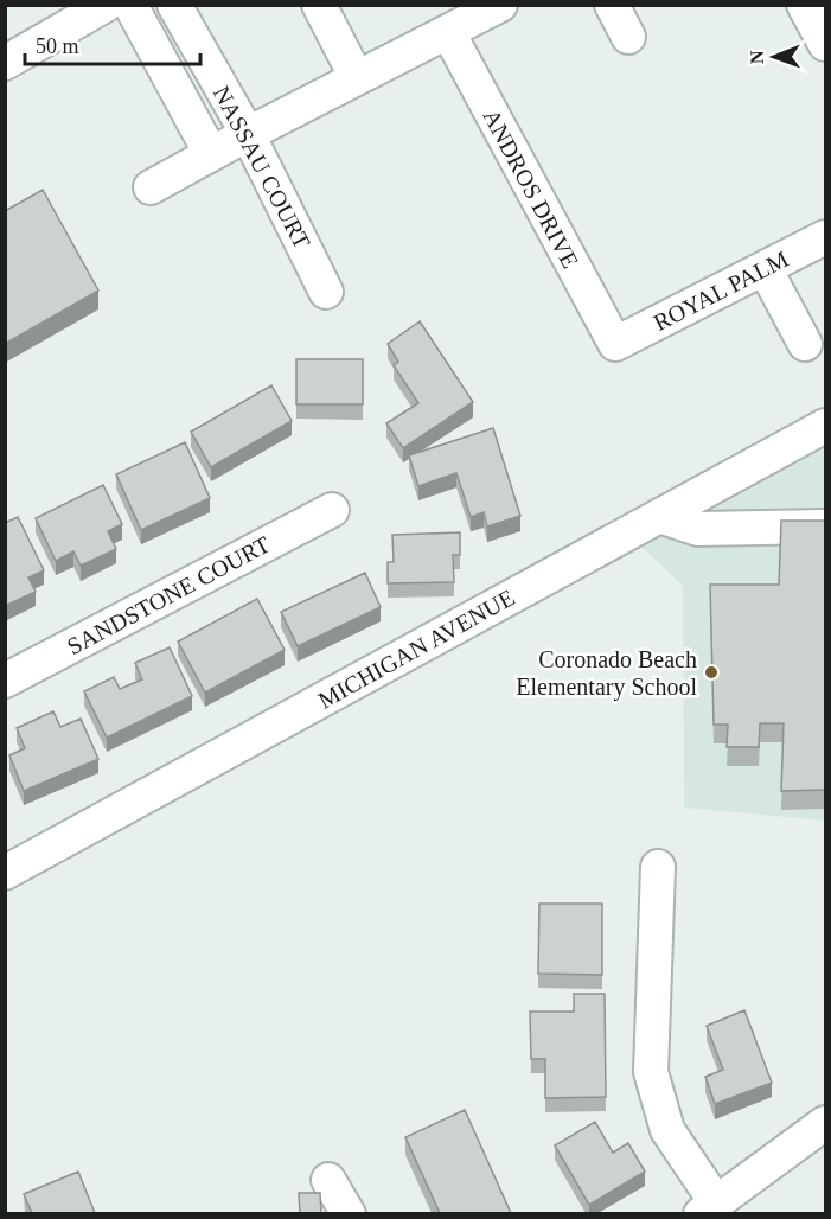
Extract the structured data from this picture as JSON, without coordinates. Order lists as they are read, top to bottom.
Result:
{
  "streets": {
    "street": [
      "NASSAU COURT",
      "ANDROS DRIVE",
      "ROYAL PALM",
      "SANDSTONE COURT",
      "MICHIGAN AVENUE"
    ]
  },
  "crossings": [
    ["ANDROS DRIVE", "ROYAL PALM"]
  ],
  "places": ["Coronado Beach Elementary School"],
  "scale_bar": "50 m",
  "north": "left"
}
